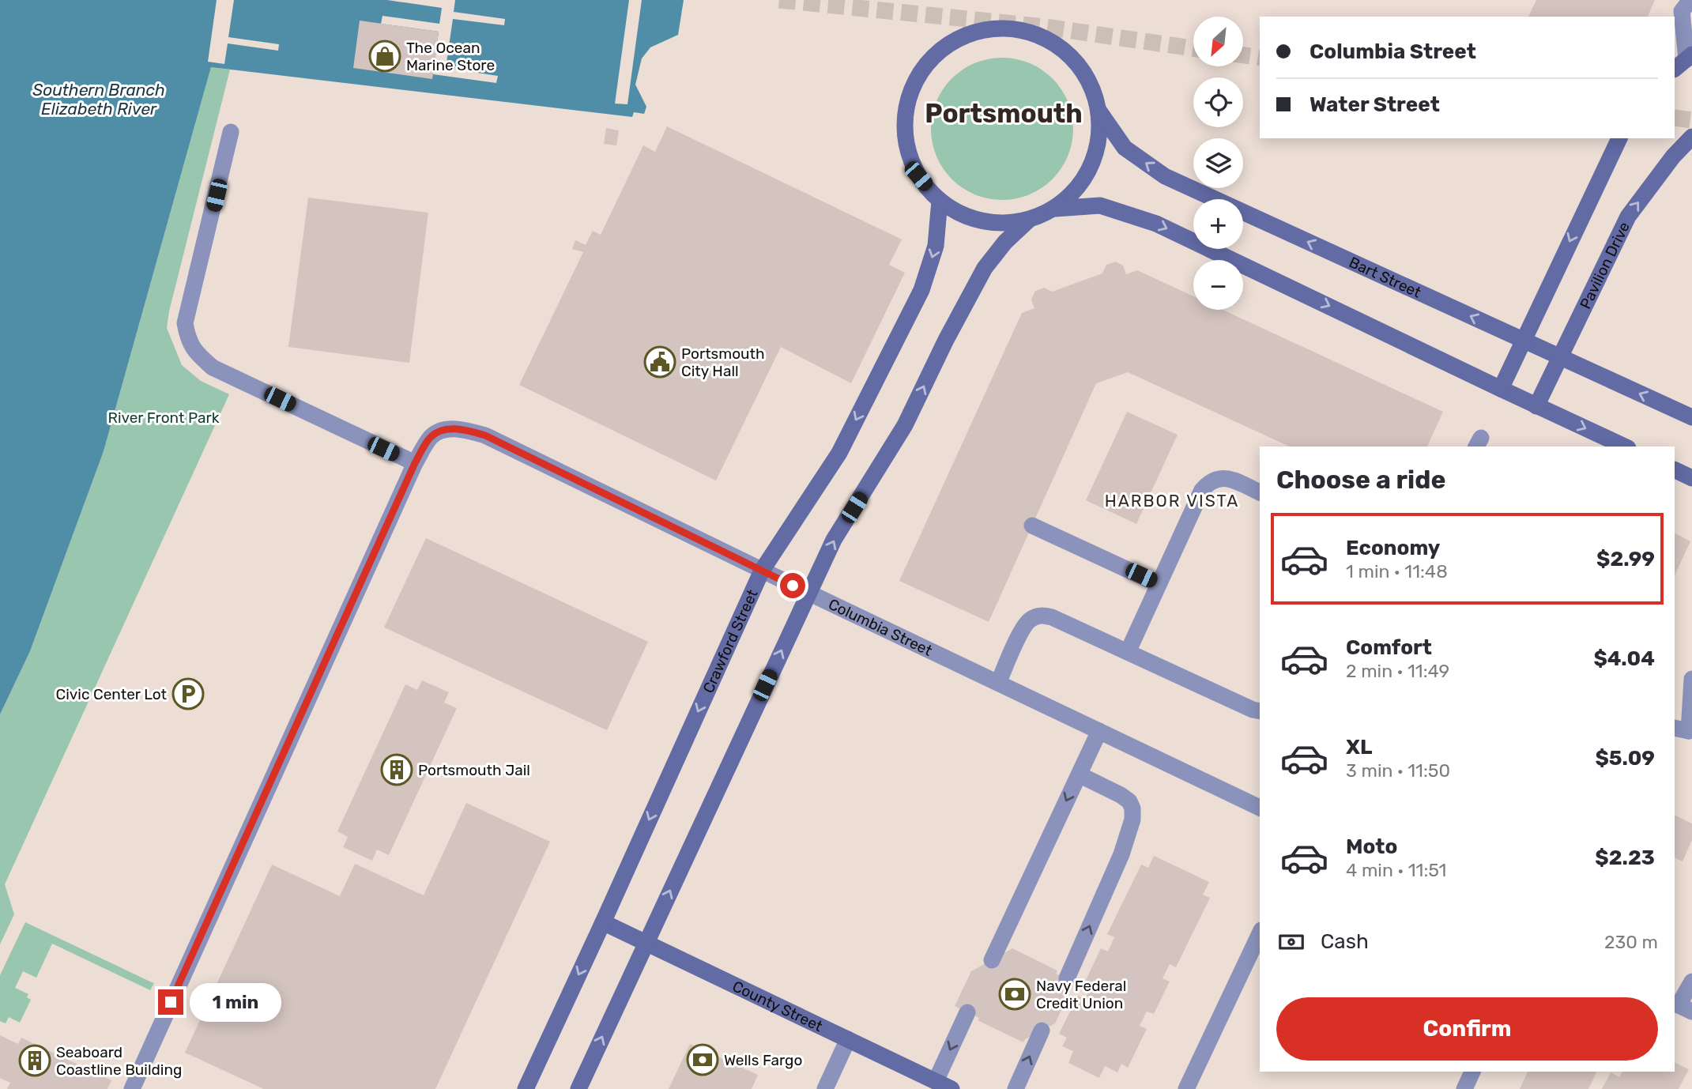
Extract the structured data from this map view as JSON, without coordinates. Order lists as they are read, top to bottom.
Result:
{
  "streets": {
    "main road": [
      "Pavilion Drive",
      "Bart Street",
      "Crawford Street",
      "County Street"
    ],
    "street": ["Columbia Street"]
  },
  "crossings": [
    ["Pavilion Drive", "Bart Street"],
    ["Bart Street", "Crawford Street"],
    ["Columbia Street", "Crawford Street"],
    ["Crawford Street", "County Street"]
  ],
  "districts": ["Portsmouth", "HARBOR VISTA"],
  "water": ["Southern Branch Elizabeth River"],
  "parks": ["River Front Park"],
  "places": {
    "shop": ["The Ocean Marine Store"],
    "public building": ["Portsmouth City Hall"],
    "parking": ["Civic Center Lot"],
    "building": ["Portsmouth Jail", "Seaboard Coastline Building"],
    "bank": ["Navy Federal Credit Union", "Wells Fargo"]
  },
  "north": "bottom left",
  "page": {
    "map_buttons": ["+", "−"],
    "banner": ["Columbia Street", "Water Street"],
    "heading": "Choose a ride",
    "list": [
      {
        "name": "Economy",
        "note": "1 min · 11:48",
        "value": "$2.99"
      },
      {
        "name": "Comfort",
        "note": "2 min · 11:49",
        "value": "$4.04"
      },
      {
        "name": "XL",
        "note": "3 min · 11:50",
        "value": "$5.09"
      },
      {
        "name": "Moto",
        "note": "4 min · 11:51",
        "value": "$2.23"
      }
    ],
    "pay": ["Cash", "230 m"],
    "bubble": "1 min",
    "buttons": "Confirm"
  }
}
